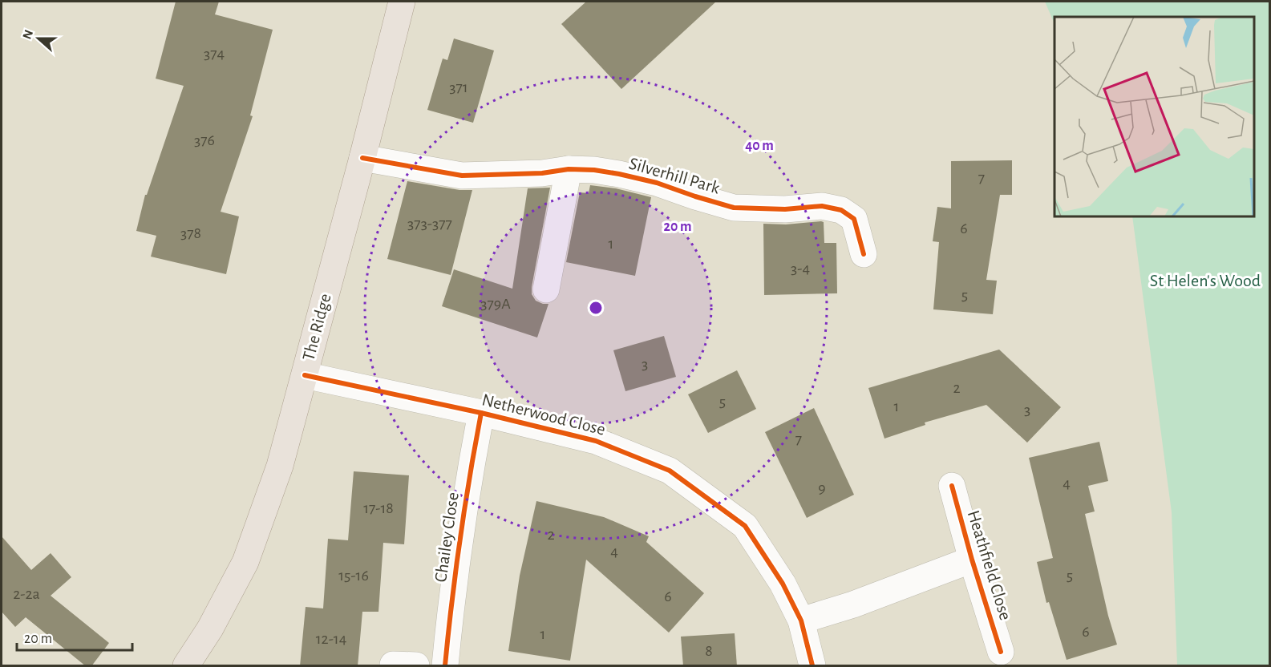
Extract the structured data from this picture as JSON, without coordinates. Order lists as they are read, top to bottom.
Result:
{
  "streets": {
    "main road": ["The Ridge"],
    "street": [
      "Silverhill Park",
      "Netherwood Close",
      "Chailey Close",
      "Heathfield Close"
    ]
  },
  "crossings": [
    ["Silverhill Park", "The Ridge"],
    ["The Ridge", "Netherwood Close"],
    ["Netherwood Close", "Chailey Close"],
    ["Netherwood Close", "Heathfield Close"]
  ],
  "parks": ["St Helen's Wood"],
  "house_numbers": [
    "374",
    "371",
    "376",
    "7",
    "373-377",
    "6",
    "378",
    "1",
    "3-4",
    "5",
    "379A",
    "3",
    "2",
    "5",
    "1",
    "3",
    "7",
    "4",
    "9",
    "17-18",
    "2",
    "4",
    "15-16",
    "5",
    "2-2a",
    "6",
    "6",
    "1",
    "12-14",
    "8"
  ],
  "scale_bar": "20 m",
  "north": "left",
  "rings": ["40 m", "20 m"]
}
